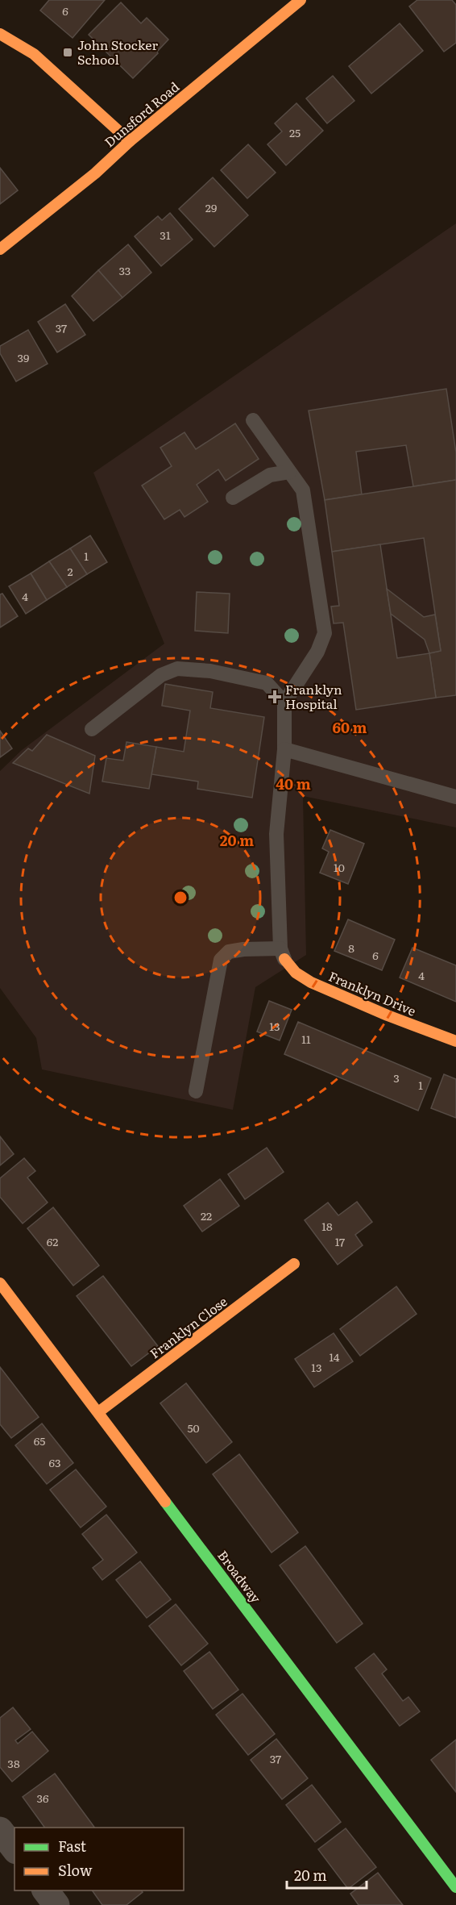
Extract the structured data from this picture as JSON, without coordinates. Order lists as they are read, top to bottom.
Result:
{
  "streets": {
    "street": [
      "Dunsford Road",
      "Franklyn Drive",
      "Franklyn Close",
      "Broadway"
    ]
  },
  "crossings": [
    ["Franklyn Close", "Broadway"]
  ],
  "places": {
    "transit": ["John Stocker School"],
    "health": ["Franklyn Hospital"]
  },
  "house_numbers": [
    "6",
    "25",
    "29",
    "31",
    "33",
    "37",
    "39",
    "1",
    "2",
    "4",
    "10",
    "8",
    "6",
    "4",
    "13",
    "11",
    "3",
    "1",
    "22",
    "18",
    "62",
    "17",
    "14",
    "13",
    "50",
    "65",
    "63",
    "37",
    "38",
    "36"
  ],
  "legend": ["Fast", "Slow"],
  "scale_bar": "20 m",
  "rings": ["60 m", "40 m", "20 m"]
}
